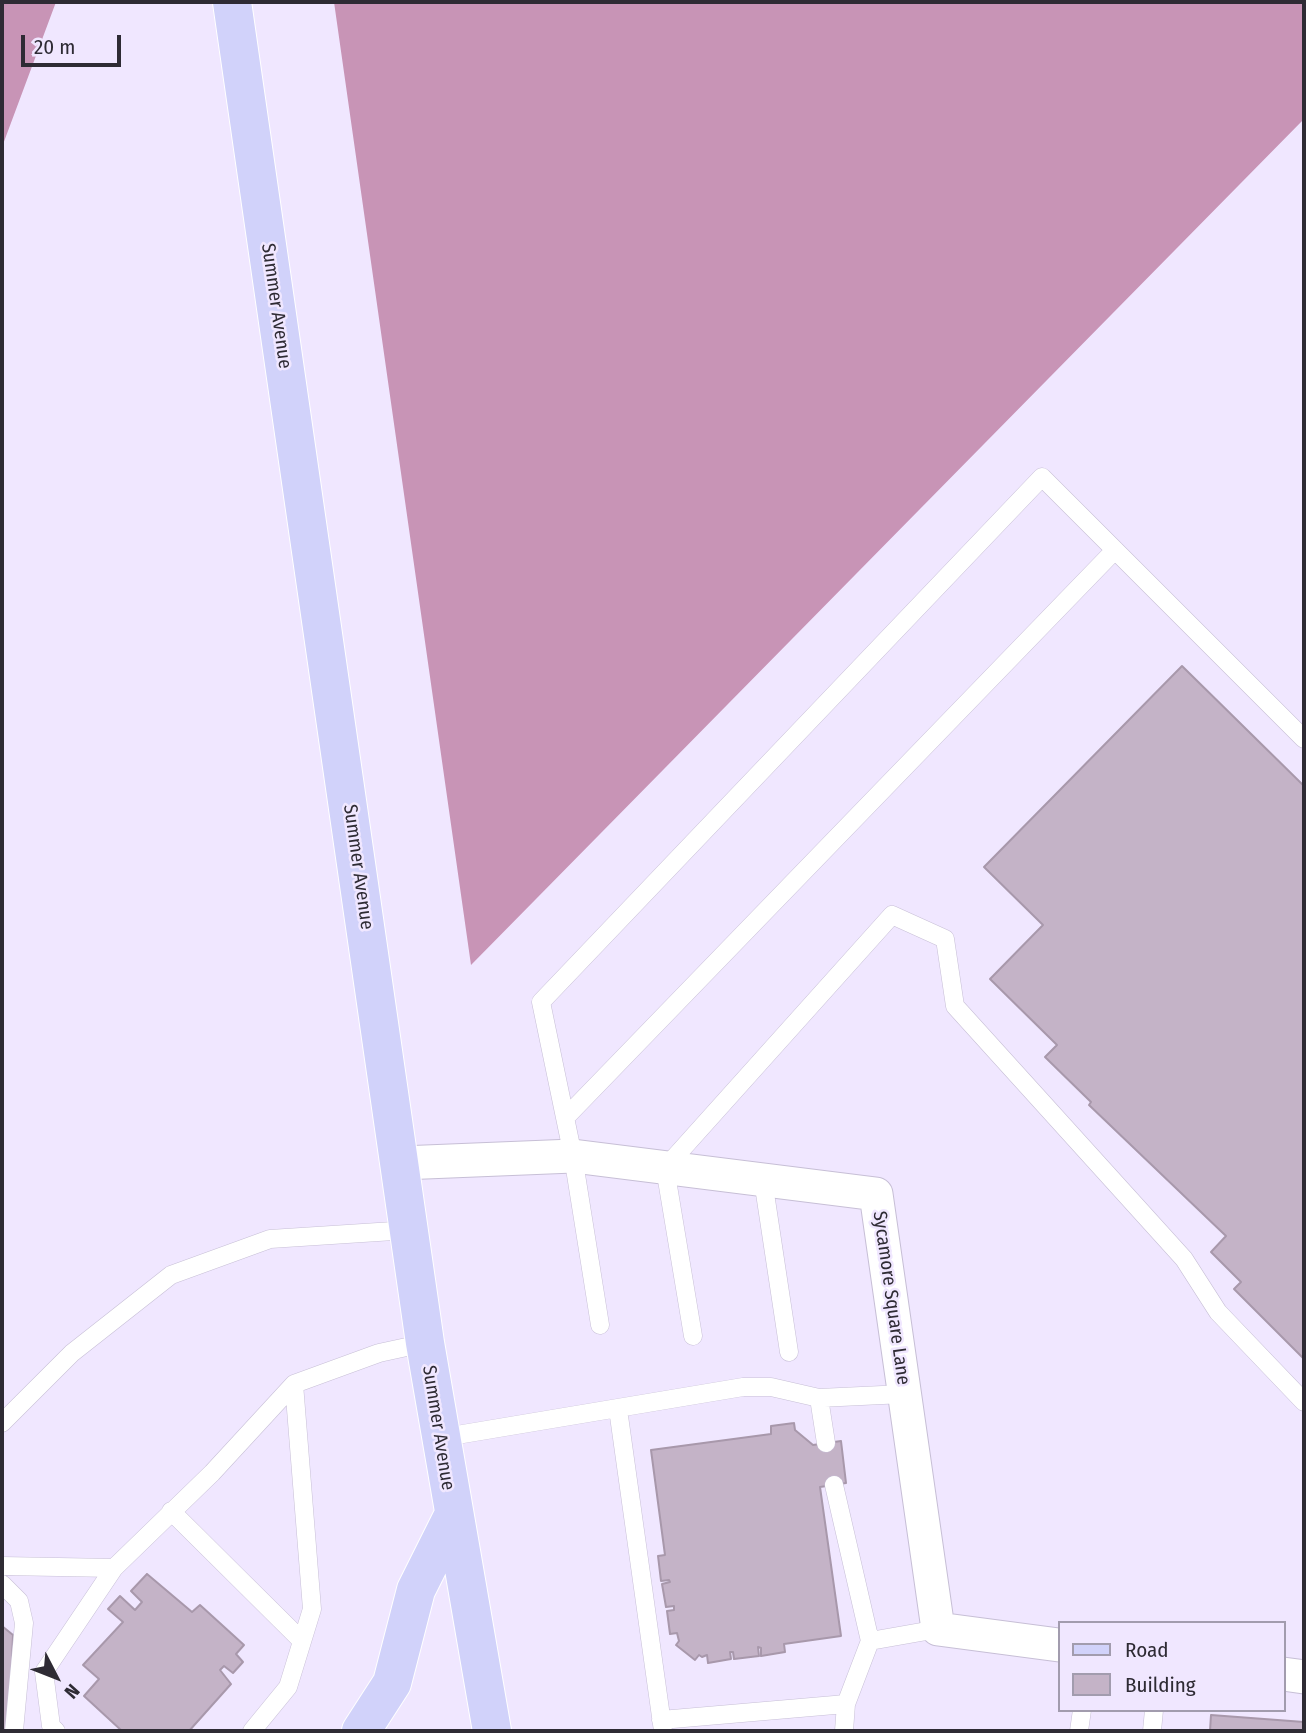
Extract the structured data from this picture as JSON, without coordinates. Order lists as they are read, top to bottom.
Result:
{
  "streets": {
    "main road": ["Summer Avenue"],
    "street": ["Sycamore Square Lane"]
  },
  "crossings": [
    ["Summer Avenue", "Sycamore Square Lane"]
  ],
  "legend": ["Road", "Building"],
  "scale_bar": "20 m",
  "north": "bottom right"
}
